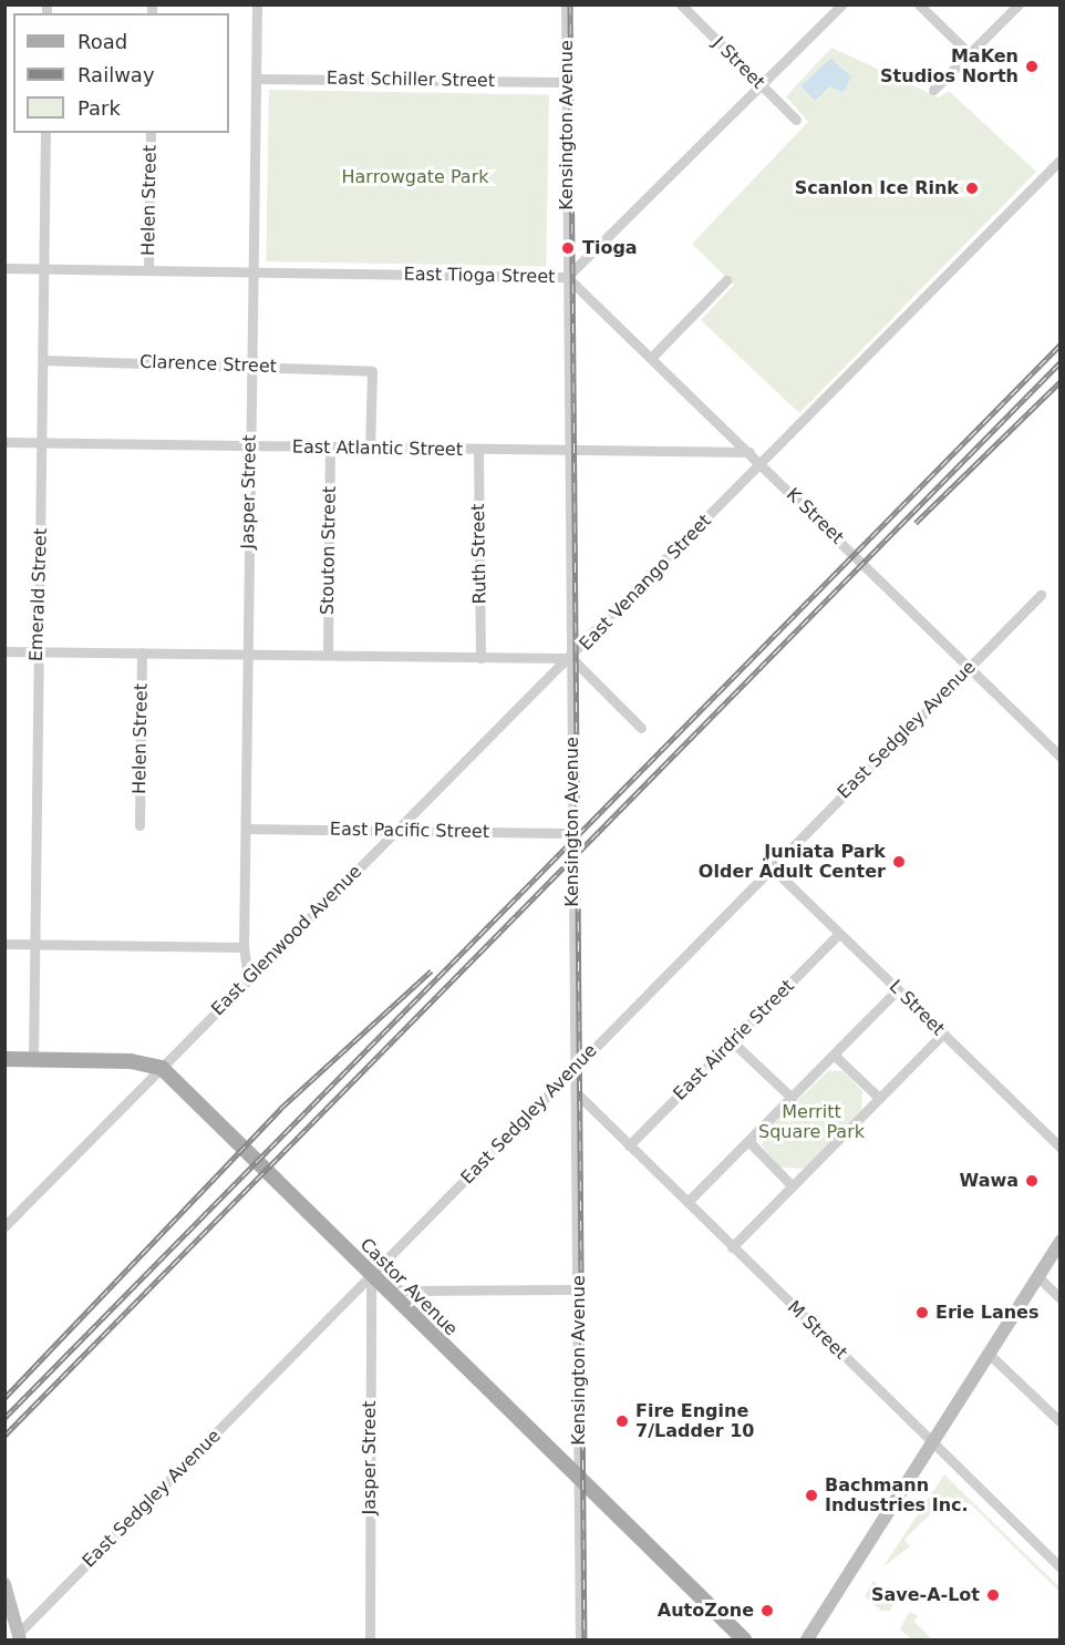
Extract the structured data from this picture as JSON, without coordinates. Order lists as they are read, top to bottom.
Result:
{
  "streets": {
    "main road": ["Castor Avenue"],
    "street": [
      "J Street",
      "East Schiller Street",
      "Kensington Avenue",
      "Helen Street",
      "East Tioga Street",
      "Clarence Street",
      "East Atlantic Street",
      "Jasper Street",
      "K Street",
      "Stouton Street",
      "Ruth Street",
      "East Venango Street",
      "Emerald Street",
      "East Sedgley Avenue",
      "East Pacific Street",
      "East Glenwood Avenue",
      "L Street",
      "East Airdrie Street",
      "M Street"
    ]
  },
  "crossings": [
    ["J Street", "East Tioga Street"],
    ["East Schiller Street", "Kensington Avenue"],
    ["East Schiller Street", "Jasper Street"],
    ["Kensington Avenue", "East Tioga Street"],
    ["Kensington Avenue", "East Atlantic Street"],
    ["Kensington Avenue", "K Street"],
    ["Kensington Avenue", "East Venango Street"],
    ["Kensington Avenue", "East Sedgley Avenue"],
    ["Kensington Avenue", "East Pacific Street"],
    ["Kensington Avenue", "East Glenwood Avenue"],
    ["Kensington Avenue", "Castor Avenue"],
    ["Kensington Avenue", "M Street"],
    ["Helen Street", "East Tioga Street"],
    ["Helen Street", "East Venango Street"],
    ["East Tioga Street", "Jasper Street"],
    ["East Tioga Street", "K Street"],
    ["East Tioga Street", "Emerald Street"],
    ["Clarence Street", "East Atlantic Street"],
    ["Clarence Street", "Jasper Street"],
    ["Clarence Street", "Emerald Street"],
    ["East Atlantic Street", "Jasper Street"],
    ["East Atlantic Street", "K Street"],
    ["East Atlantic Street", "Stouton Street"],
    ["East Atlantic Street", "Ruth Street"],
    ["East Atlantic Street", "Emerald Street"],
    ["Jasper Street", "East Venango Street"],
    ["Jasper Street", "East Sedgley Avenue"],
    ["Jasper Street", "East Pacific Street"],
    ["Jasper Street", "East Glenwood Avenue"],
    ["Jasper Street", "Castor Avenue"],
    ["K Street", "East Venango Street"],
    ["K Street", "East Sedgley Avenue"],
    ["Stouton Street", "East Venango Street"],
    ["Ruth Street", "East Venango Street"],
    ["East Venango Street", "Emerald Street"],
    ["East Venango Street", "East Glenwood Avenue"],
    ["East Sedgley Avenue", "L Street"],
    ["East Sedgley Avenue", "Castor Avenue"],
    ["East Pacific Street", "East Glenwood Avenue"],
    ["East Glenwood Avenue", "Castor Avenue"],
    ["L Street", "East Airdrie Street"],
    ["East Airdrie Street", "M Street"]
  ],
  "parks": ["Harrowgate Park", "Merritt Square Park"],
  "places": [
    "MaKen Studios North",
    "Scanlon Ice Rink",
    "Tioga",
    "Juniata Park Older Adult Center",
    "Wawa",
    "Erie Lanes",
    "Fire Engine 7/Ladder 10",
    "Bachmann Industries Inc.",
    "Save-A-Lot",
    "AutoZone"
  ],
  "legend": ["Road", "Railway", "Park"]
}
